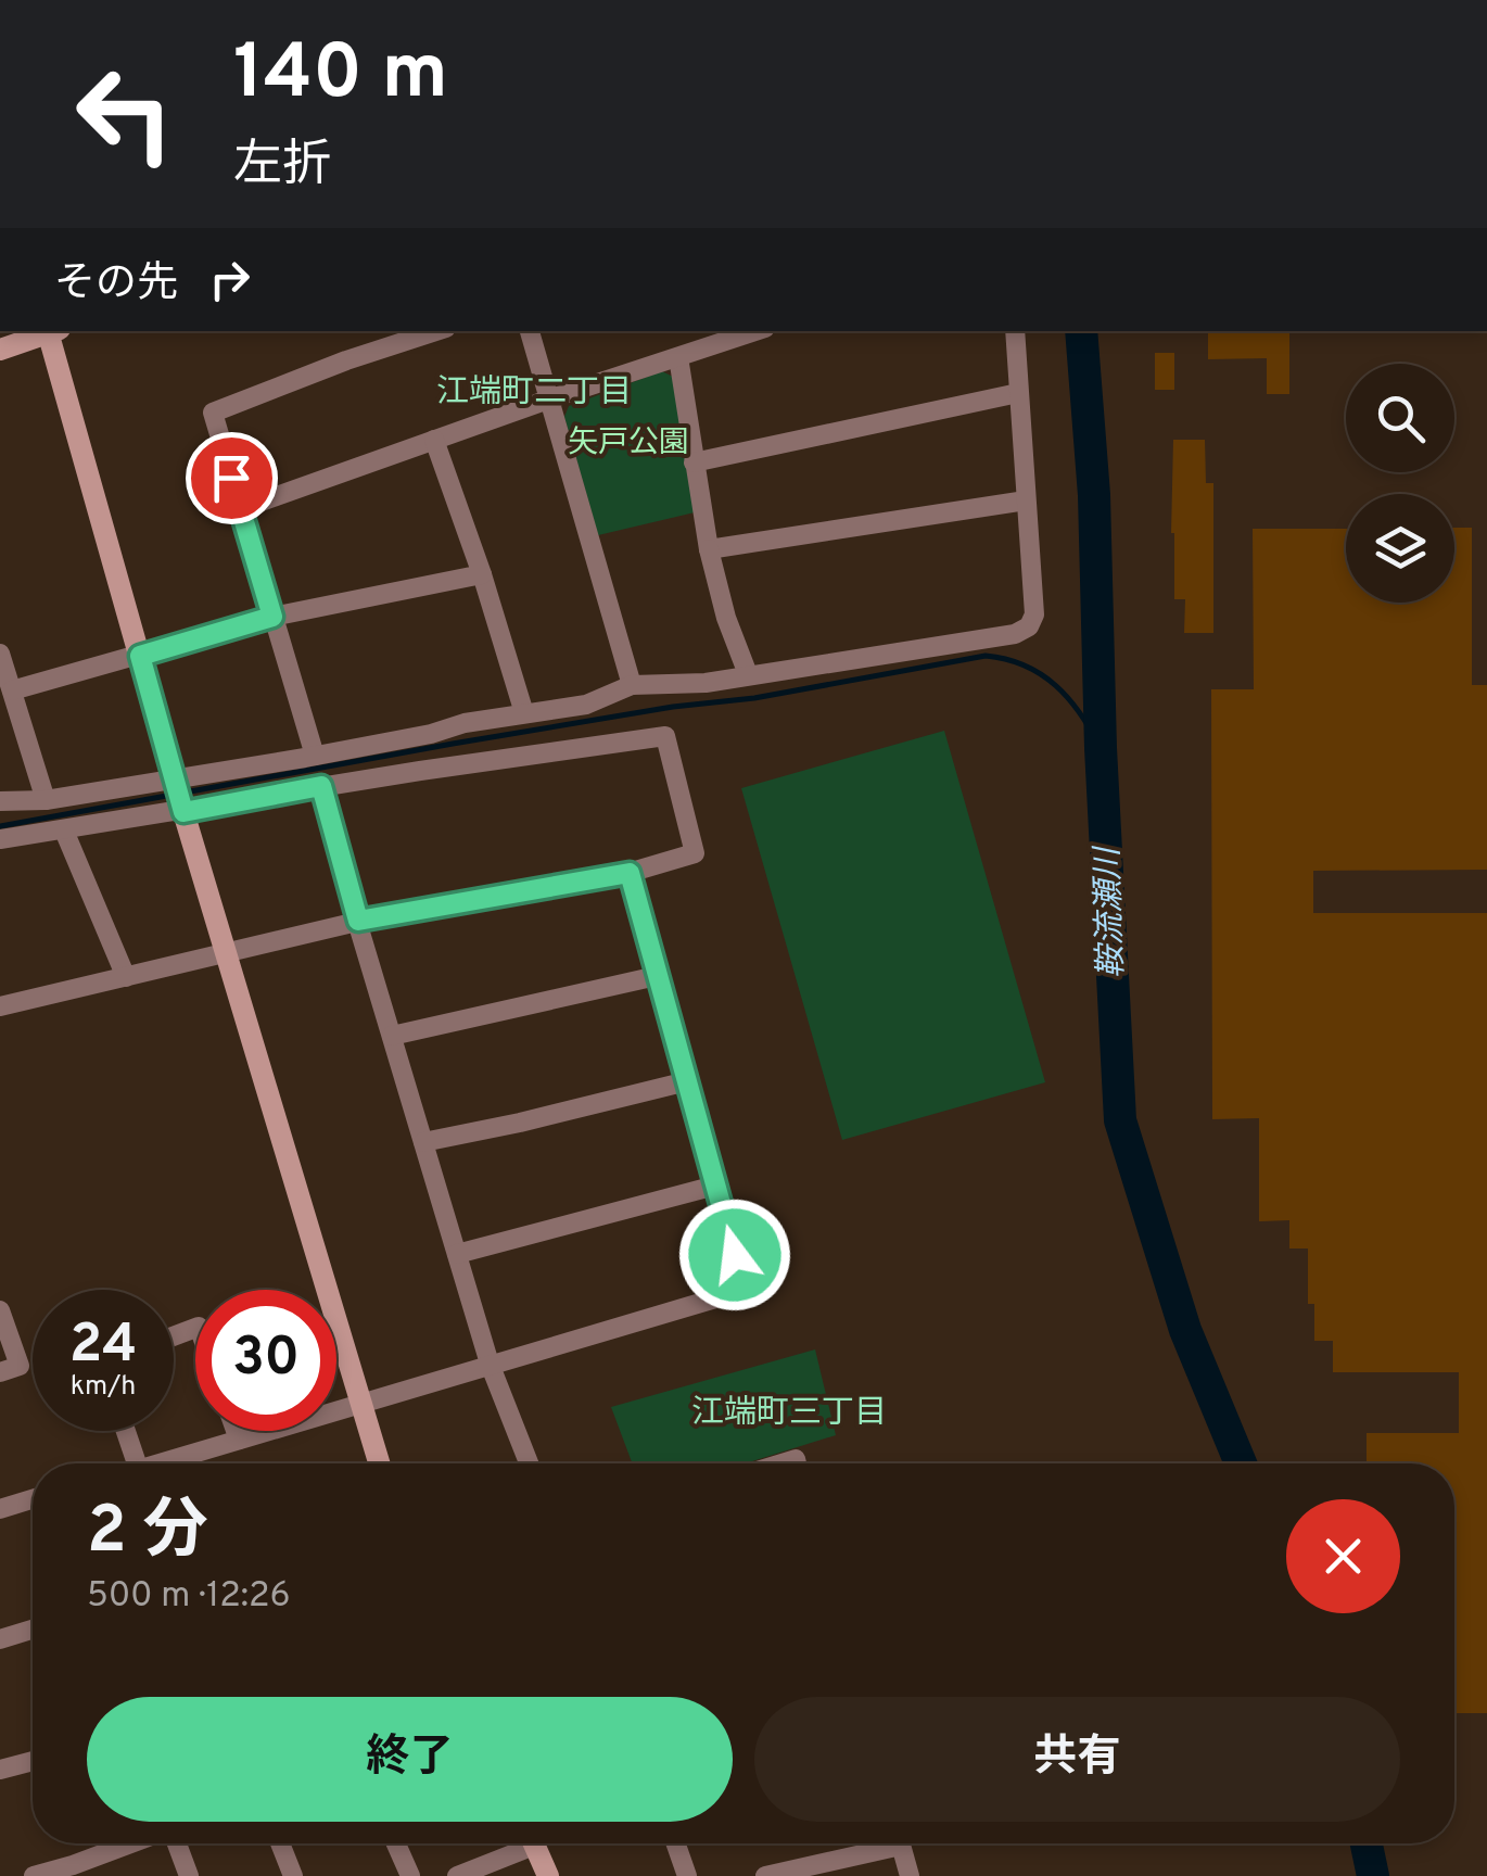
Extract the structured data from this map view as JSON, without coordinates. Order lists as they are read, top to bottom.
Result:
{
  "districts": ["江端町二丁目", "江端町三丁目"],
  "water": ["鞍流瀬川"],
  "parks": ["矢戸公園"],
  "page": {
    "turn": ["140 m", "左折"],
    "then": "その先",
    "speed": "24 km/h",
    "limit": "30",
    "heading": ["2 分", "500 m · 12:26"],
    "buttons": ["終了", "共有"]
  }
}
